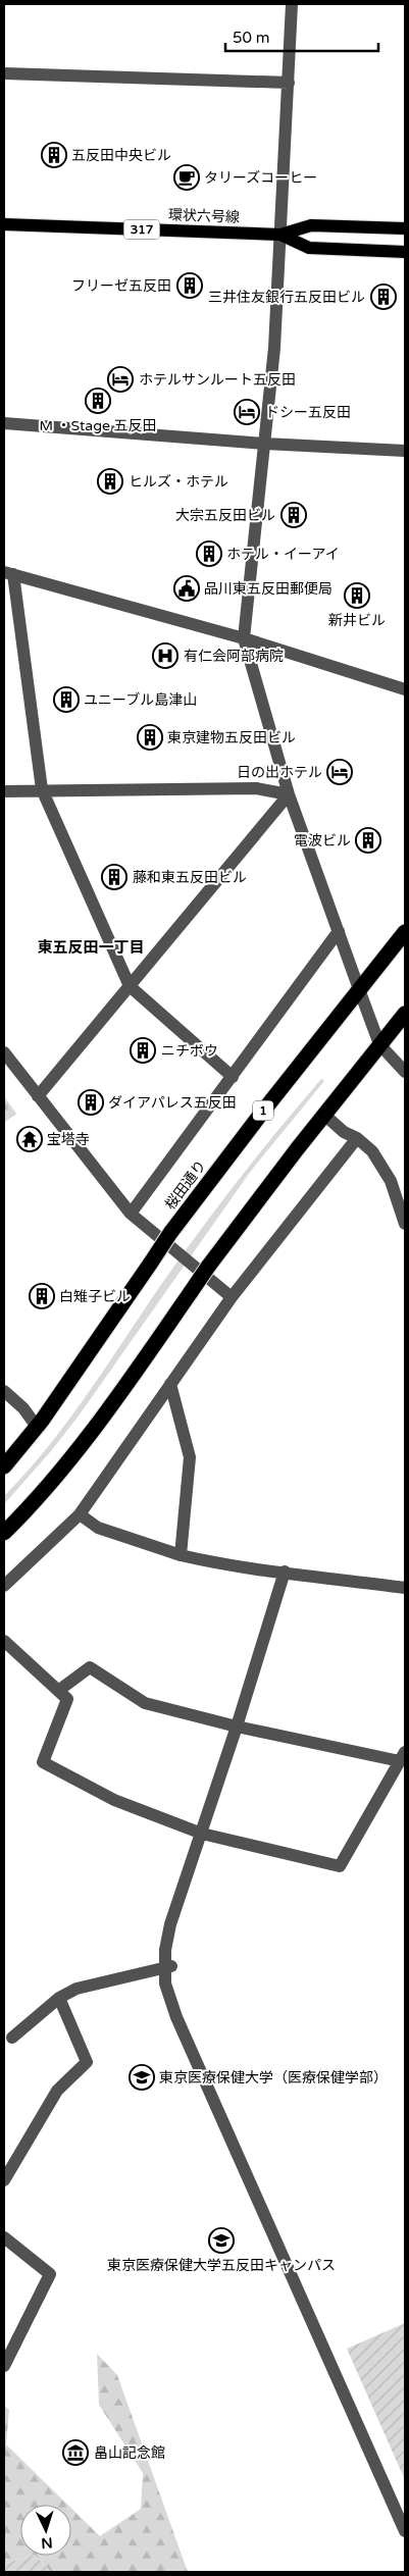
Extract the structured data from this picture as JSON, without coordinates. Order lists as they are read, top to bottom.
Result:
{
  "streets": {
    "highway": ["1", "桜田通り"],
    "main road": ["環状六号線", "317"]
  },
  "districts": ["東五反田一丁目"],
  "places": {
    "building": [
      "五反田中央ビル",
      "フリーゼ五反田",
      "三井住友銀行五反田ビル",
      "M ・Stage 五反田",
      "ヒルズ・ホテル",
      "大宗五反田ビル",
      "ホテル・イーアイ",
      "新井ビル",
      "ユニーブル島津山",
      "東京建物五反田ビル",
      "電波ビル",
      "藤和東五反田ビル",
      "ニチボウ",
      "ダイアパレス五反田",
      "白雉子ビル"
    ],
    "cafe": ["タリーズコーヒー"],
    "hotel": ["ホテルサンルート五反田", "ドシー五反田", "日の出ホテル"],
    "public building": ["品川東五反田郵便局"],
    "hospital": ["有仁会阿部病院"],
    "temple": ["宝塔寺"],
    "school or university": ["東京医療保健大学（医療保健学部）", "東京医療保健大学五反田キャンパス"],
    "museum": ["畠山記念館"]
  },
  "scale_bar": "50 m",
  "north": "bottom"
}
